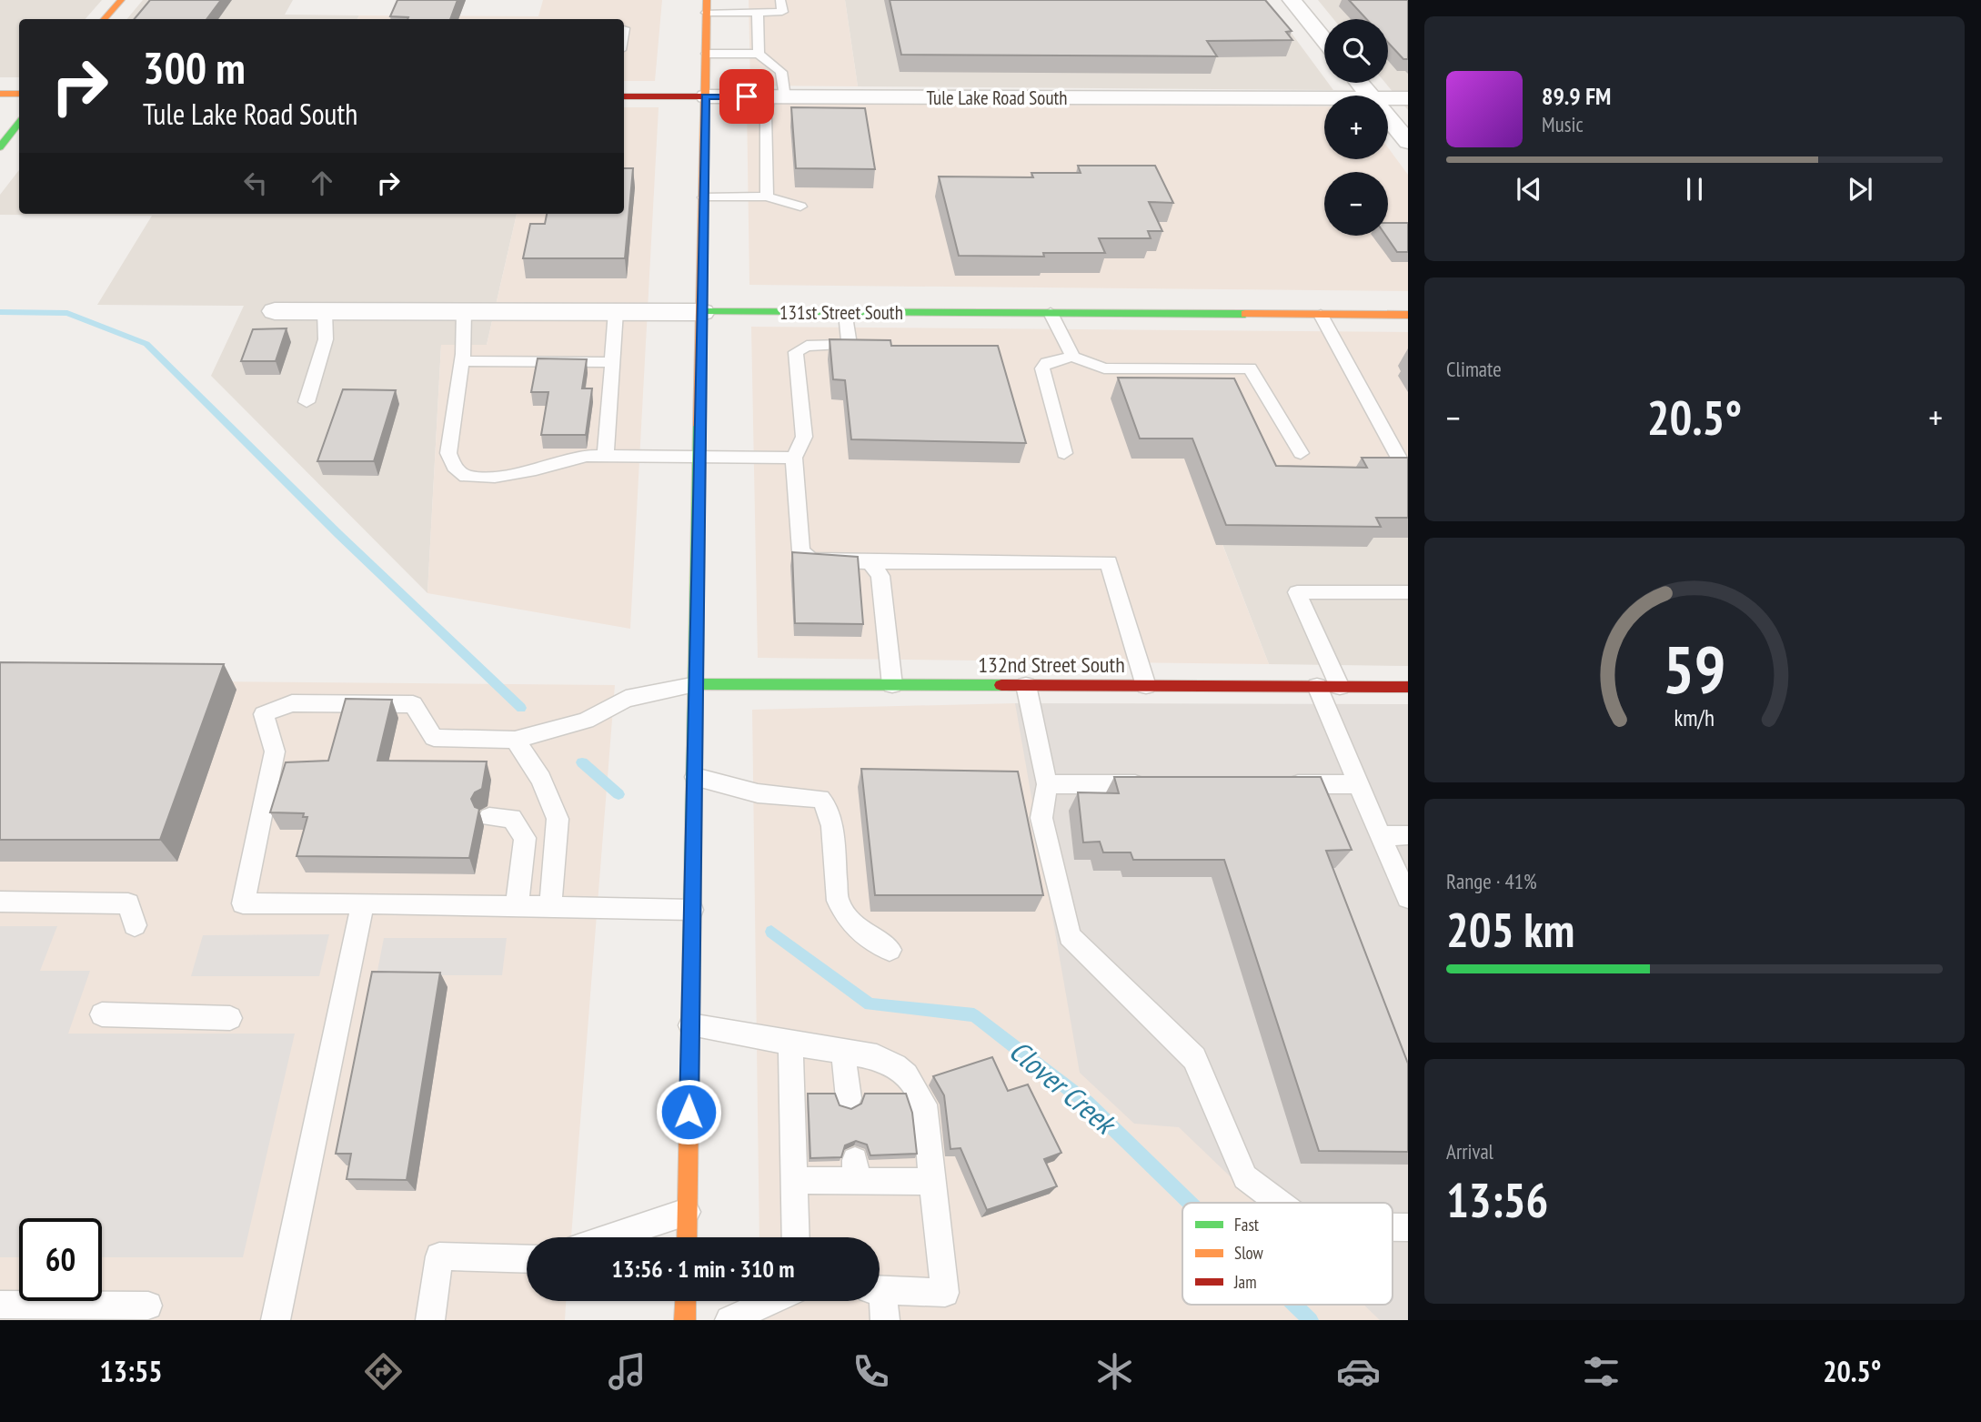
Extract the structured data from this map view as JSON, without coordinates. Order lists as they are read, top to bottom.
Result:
{
  "streets": {
    "main road": ["Tule Lake Road South", "131st Street South", "132nd Street South"]
  },
  "water": ["Clover Creek"],
  "legend": ["Fast", "Slow", "Jam"],
  "page": {
    "map_buttons": ["+", "−"],
    "turn": ["300 m", "Tule Lake Road South"],
    "song": ["89.9 FM", "Music"],
    "tile": [
      "Climate",
      ["Range · 41%", "205 km"],
      ["Arrival", "13:56"]
    ],
    "heat": ["−", "20.5°", "+"],
    "limit": "60",
    "trip": "13:56 · 1 min · 310 m",
    "tabs": ["13:55", "20.5°"],
    "gauge": ["59", "km/h"]
  }
}
